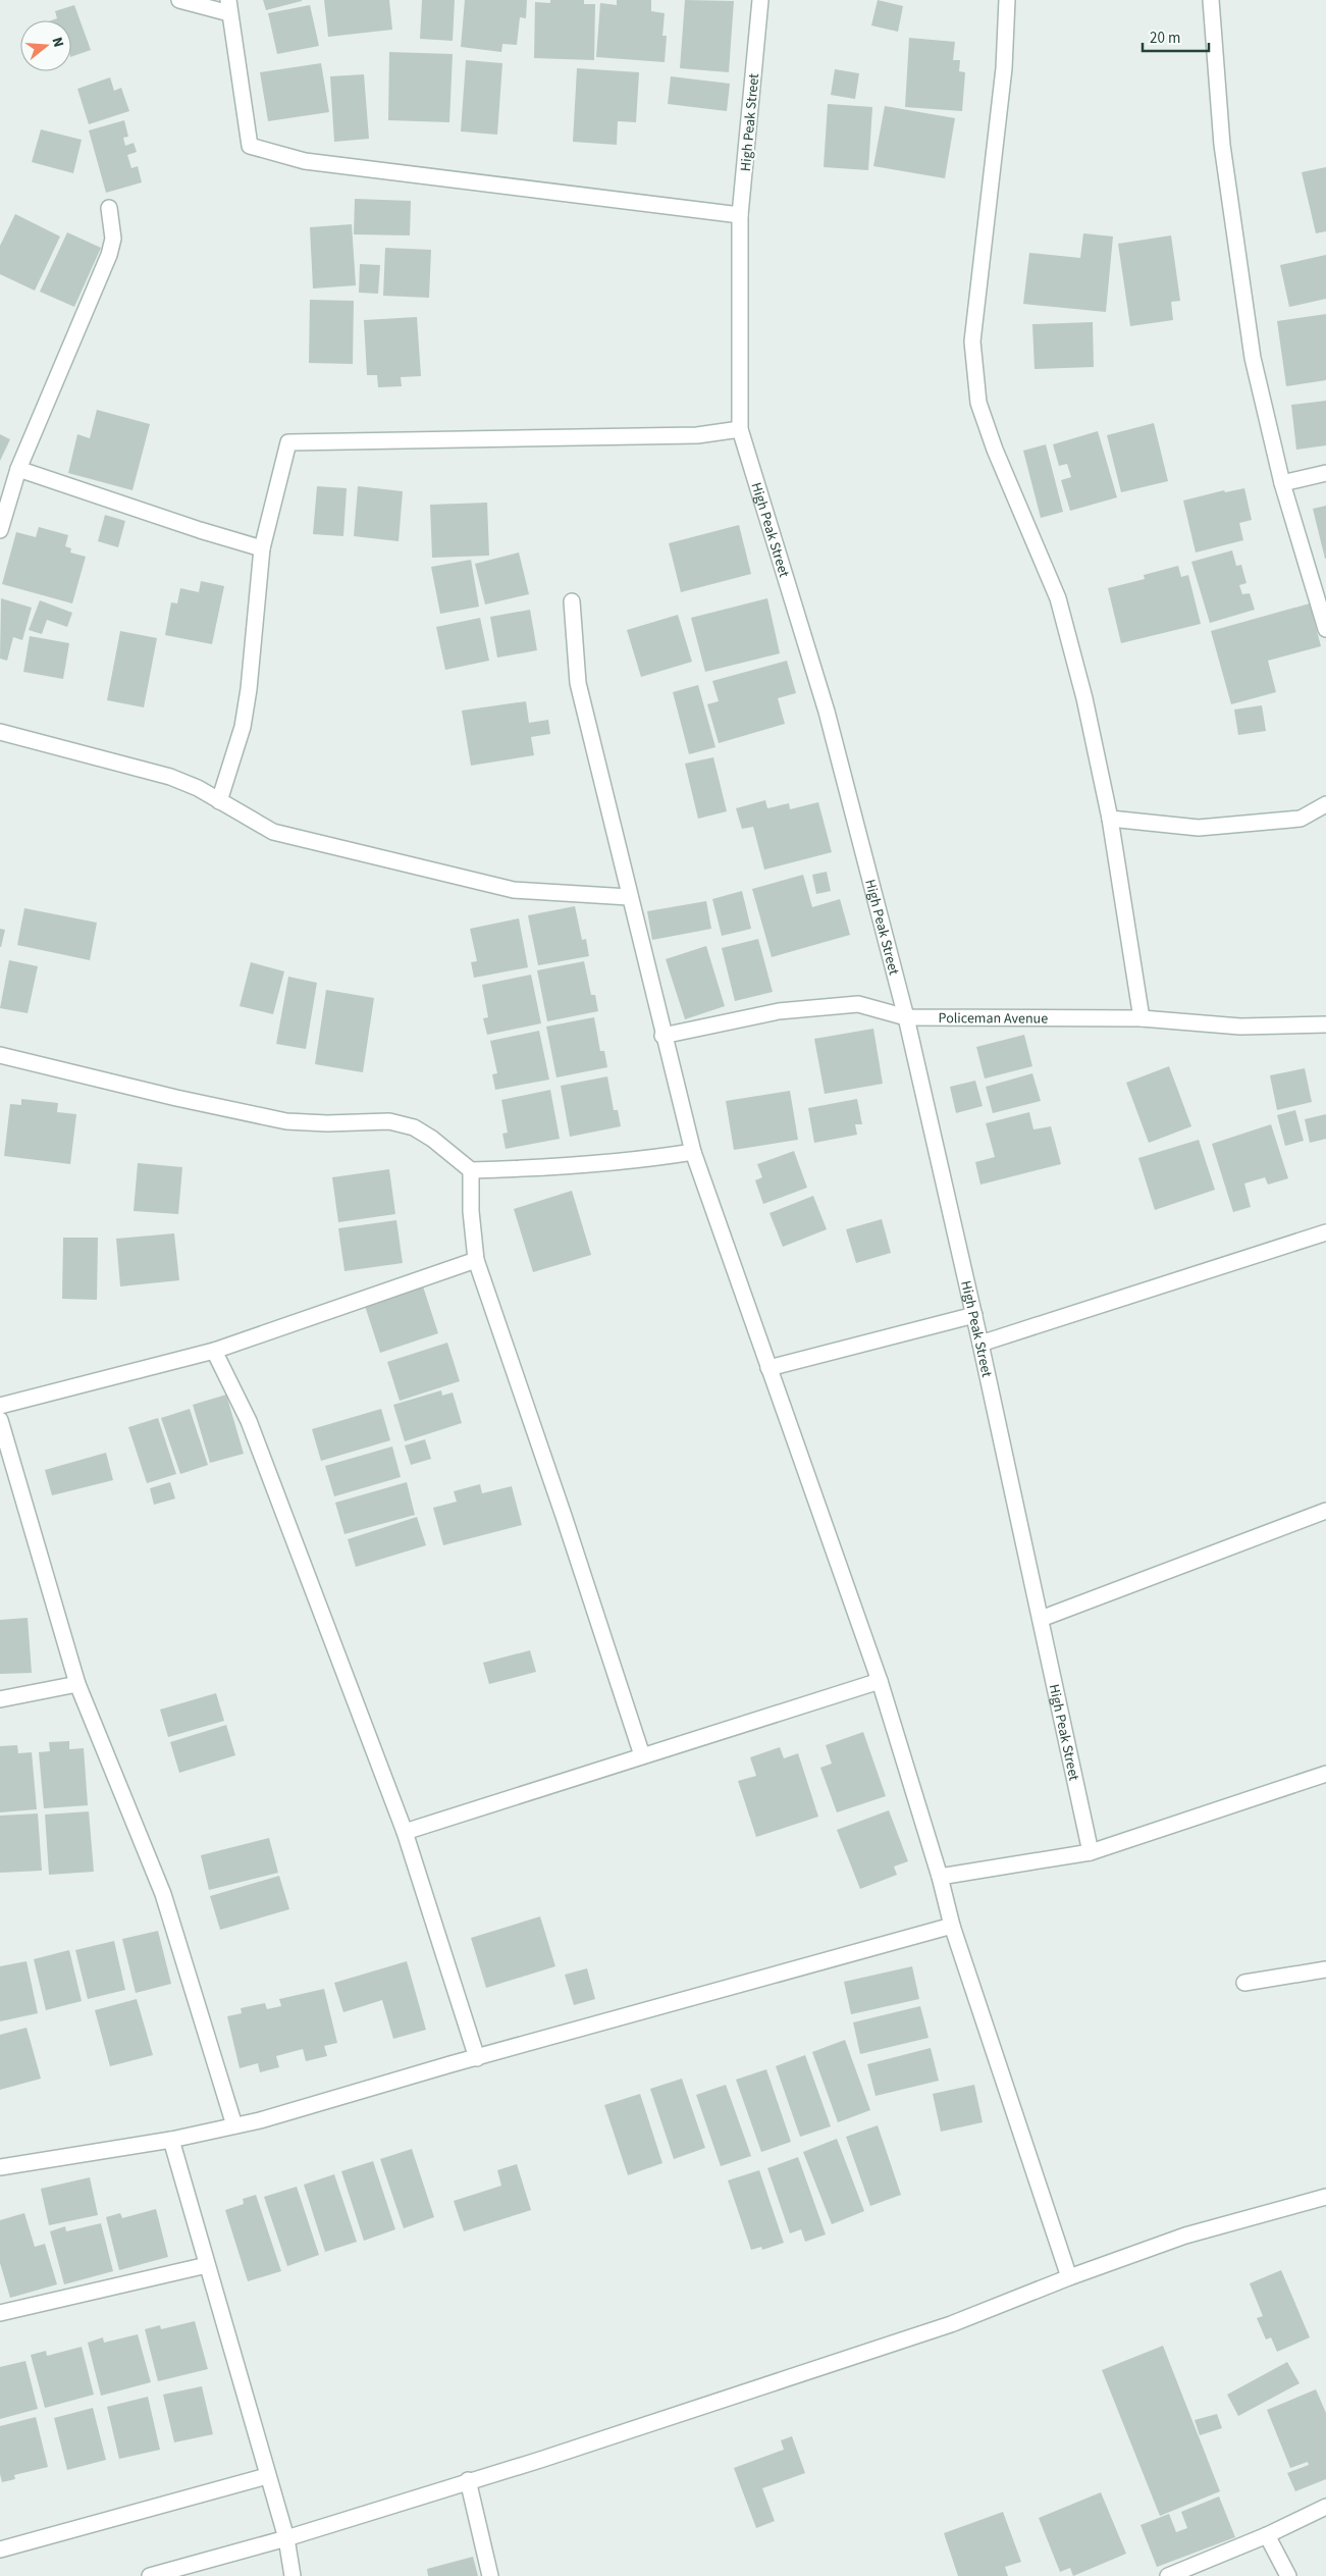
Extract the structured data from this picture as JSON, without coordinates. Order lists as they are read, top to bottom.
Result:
{
  "streets": {
    "street": ["High Peak Street", "Policeman Avenue"]
  },
  "crossings": [
    ["High Peak Street", "Policeman Avenue"]
  ],
  "scale_bar": "20 m",
  "north": "right"
}
